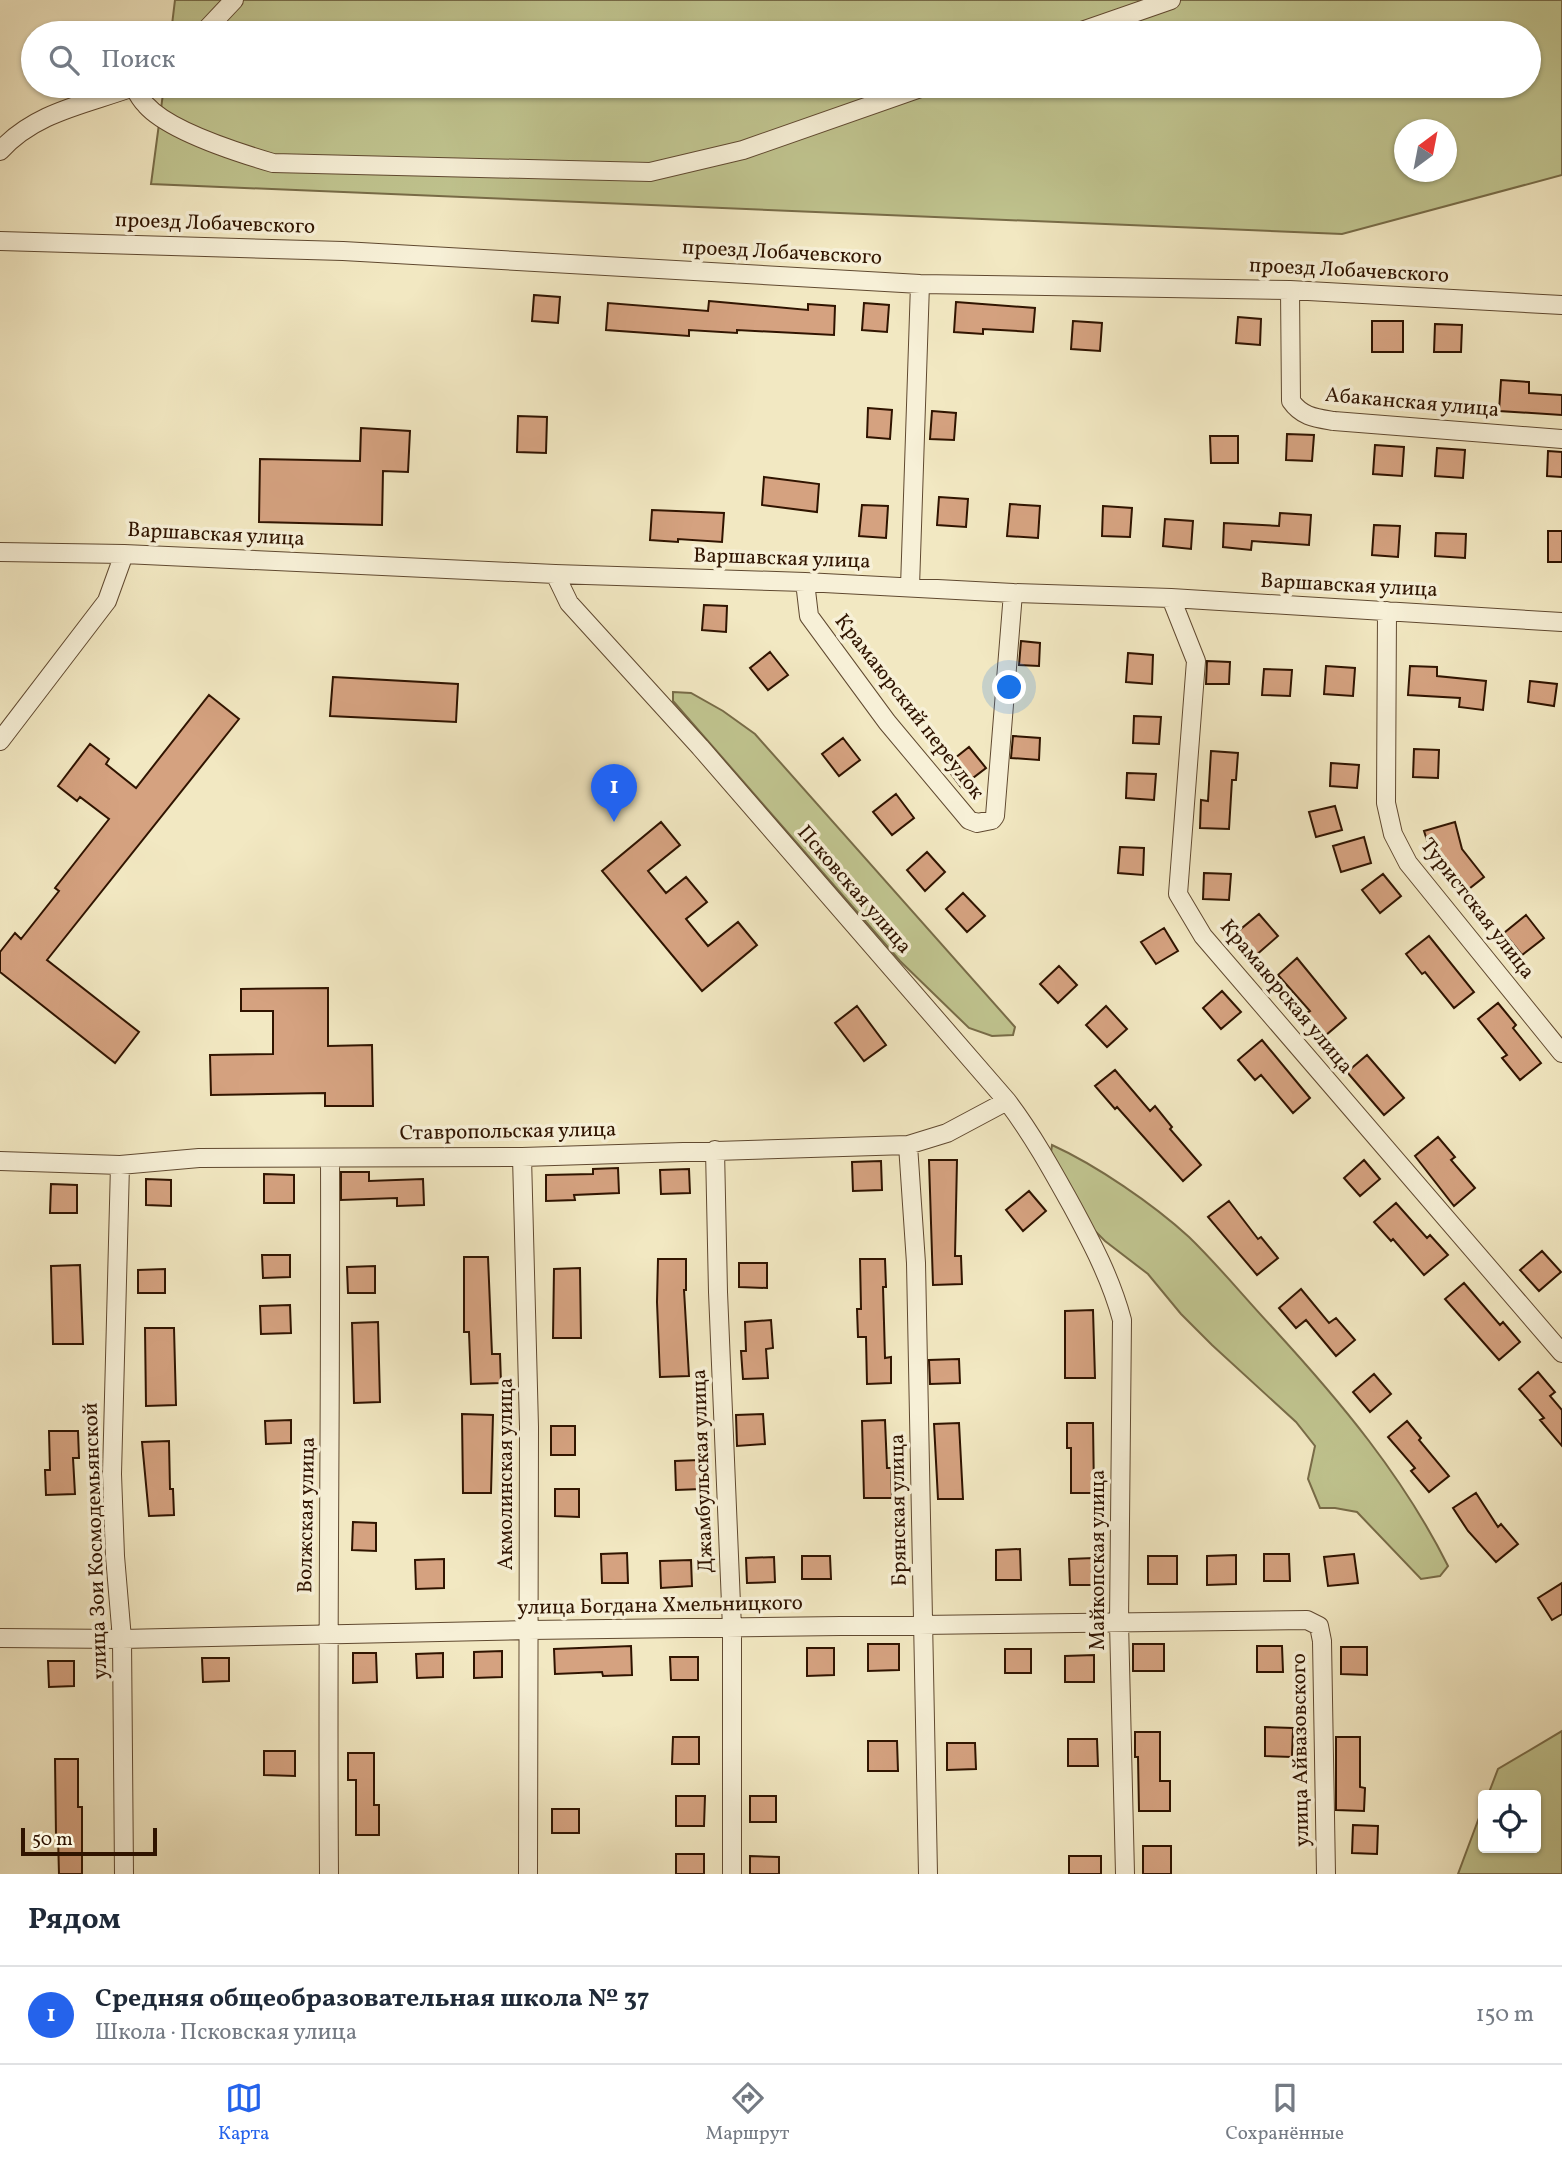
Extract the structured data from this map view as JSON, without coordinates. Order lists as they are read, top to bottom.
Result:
{
  "streets": {
    "street": [
      "проезд Лобачевского",
      "Абаканская улица",
      "Варшавская улица",
      "Крамаюрский переулок",
      "Псковская улица",
      "Туристская улица",
      "Крамаюрская улица",
      "Ставропольская улица",
      "Джамбульская улица",
      "Акмолинская улица",
      "Брянская улица",
      "Волжская улица",
      "улица Зои Космодемьянской",
      "Майкопская улица",
      "улица Богдана Хмельницкого",
      "улица Айвазовского"
    ]
  },
  "crossings": [
    ["проезд Лобачевского", "Абаканская улица"],
    ["Варшавская улица", "Крамаюрский переулок"],
    ["Варшавская улица", "Псковская улица"],
    ["Варшавская улица", "Туристская улица"],
    ["Варшавская улица", "Крамаюрская улица"],
    ["Псковская улица", "Ставропольская улица"],
    ["Псковская улица", "Майкопская улица"],
    ["Ставропольская улица", "Джамбульская улица"],
    ["Ставропольская улица", "Акмолинская улица"],
    ["Ставропольская улица", "Брянская улица"],
    ["Ставропольская улица", "Волжская улица"],
    ["Ставропольская улица", "улица Зои Космодемьянской"],
    ["Джамбульская улица", "улица Богдана Хмельницкого"],
    ["Акмолинская улица", "улица Богдана Хмельницкого"],
    ["Брянская улица", "улица Богдана Хмельницкого"],
    ["Волжская улица", "улица Богдана Хмельницкого"],
    ["улица Зои Космодемьянской", "улица Богдана Хмельницкого"],
    ["Майкопская улица", "улица Богдана Хмельницкого"],
    ["улица Богдана Хмельницкого", "улица Айвазовского"]
  ],
  "scale_bar": "50 m",
  "north": "top right",
  "page": {
    "search": "Поиск",
    "pins": "1",
    "scale": "50 m",
    "heading": "Рядом",
    "list": [
      {
        "mark": "1",
        "name": "Средняя общеобразовательная школа № 37",
        "note": "Школа · Псковская улица",
        "value": "150 m"
      }
    ],
    "nav": ["Карта", "Маршрут", "Сохранённые"]
  }
}
